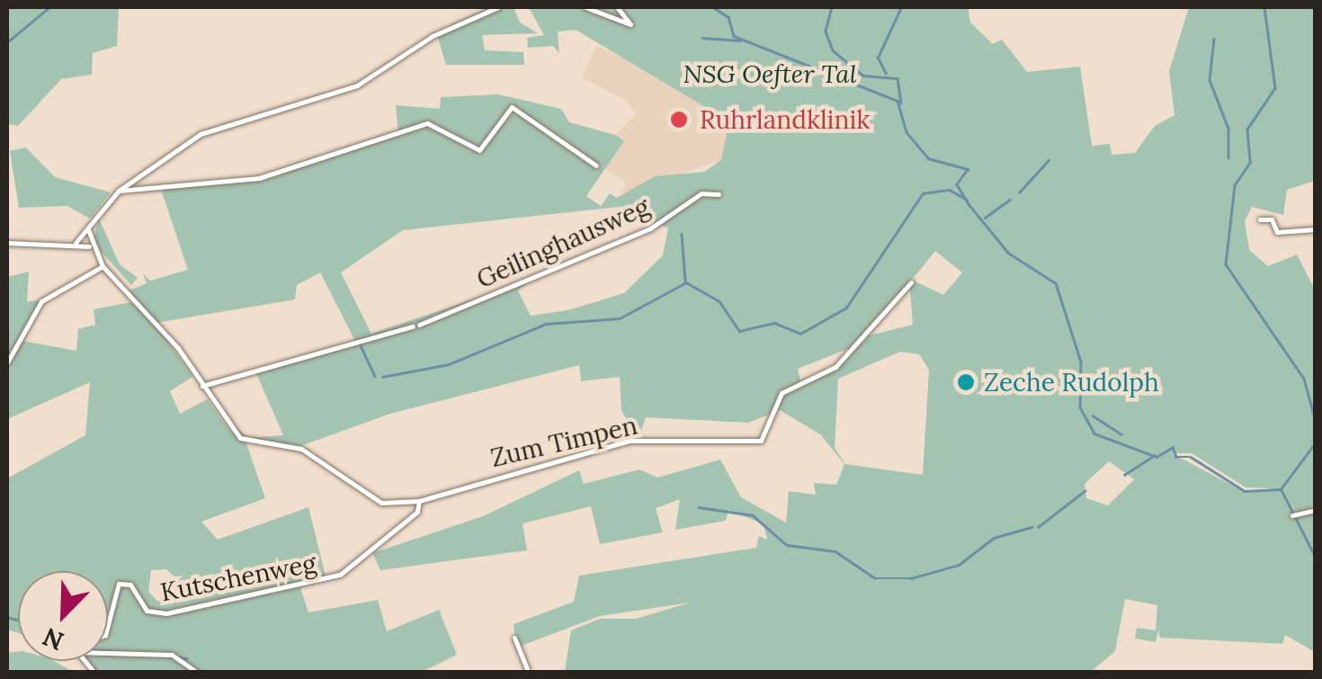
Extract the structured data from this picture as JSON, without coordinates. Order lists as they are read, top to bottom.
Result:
{
  "streets": {
    "street": ["Geilinghausweg", "Zum Timpen", "Kutschenweg"]
  },
  "crossings": [
    ["Zum Timpen", "Kutschenweg"]
  ],
  "parks": ["NSG Oefter Tal"],
  "places": ["Ruhrlandklinik", "Zeche Rudolph"],
  "north": "bottom left"
}
